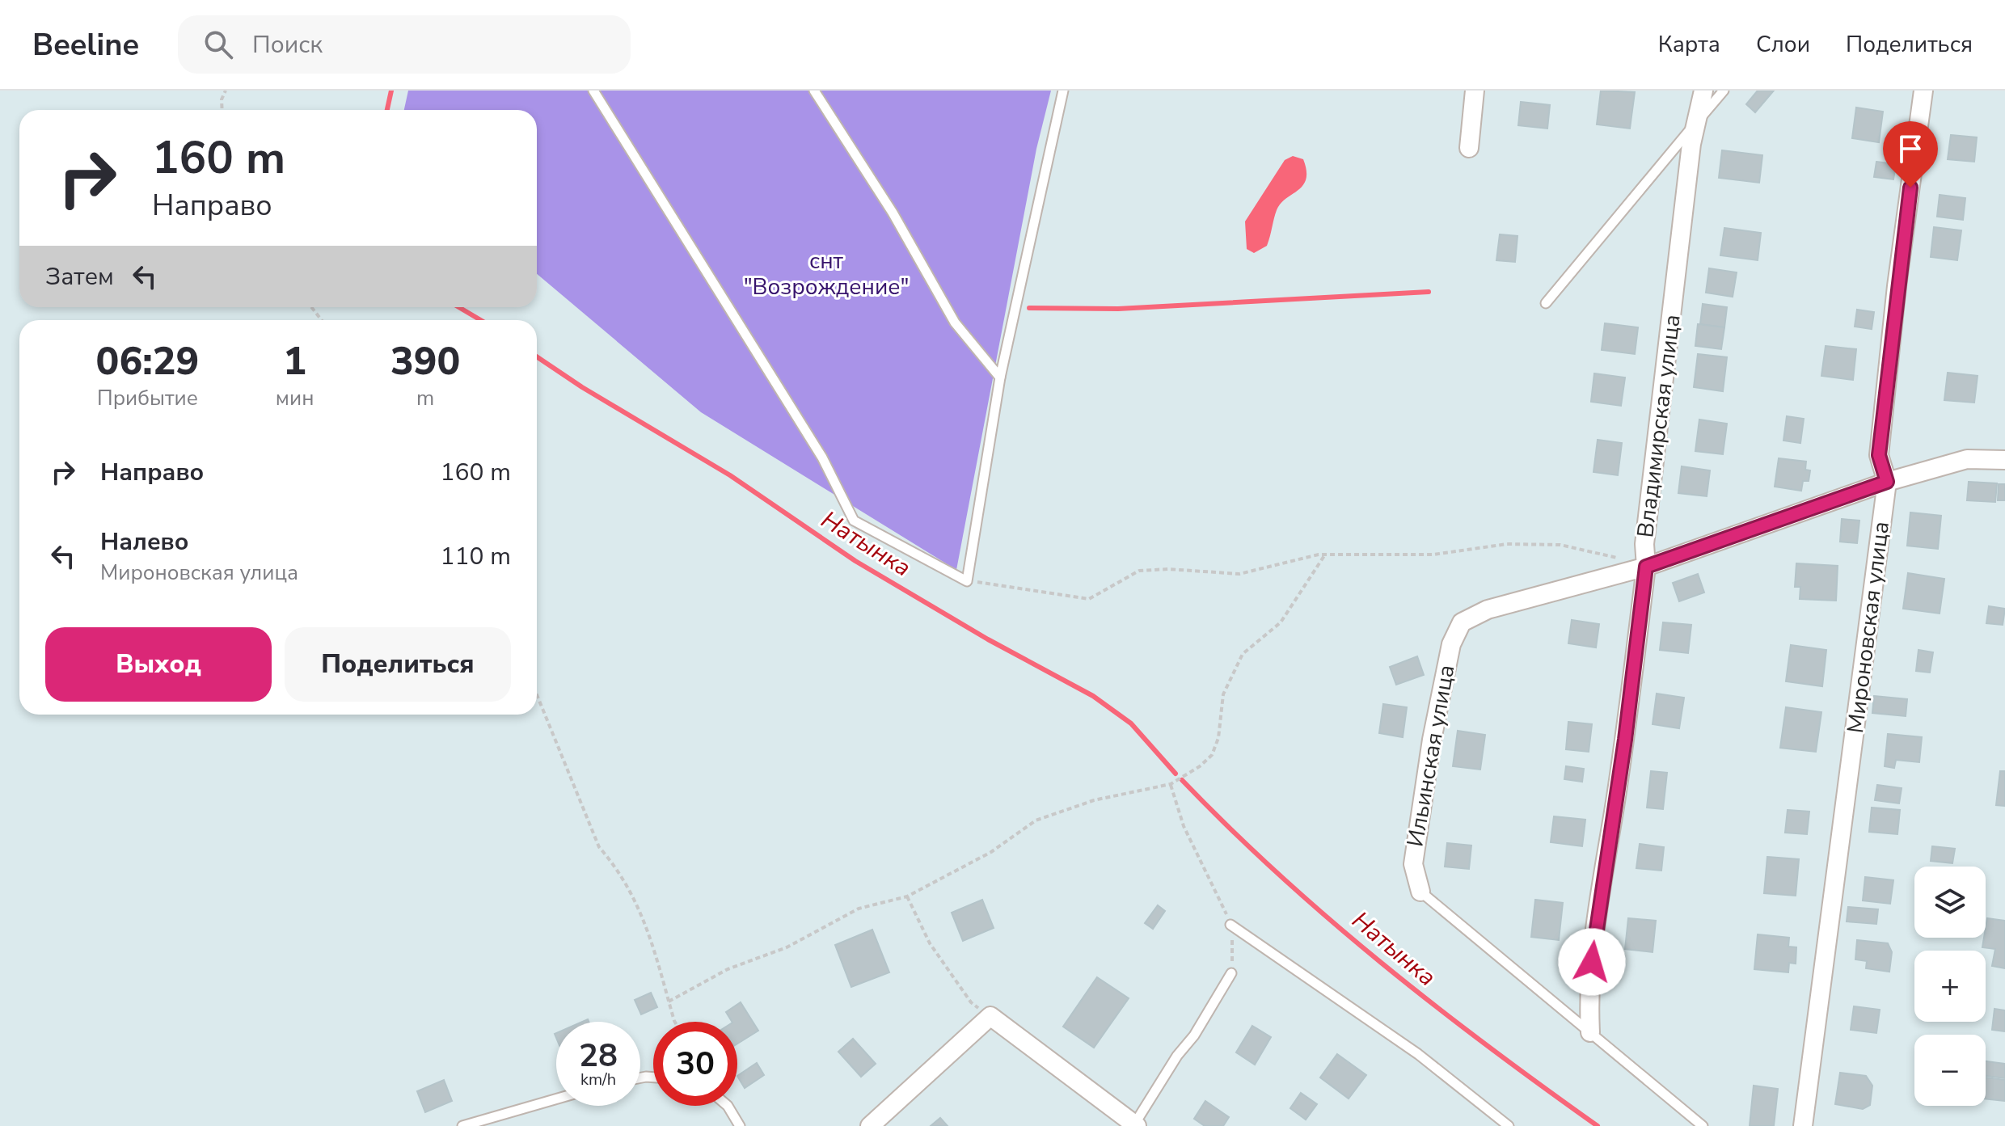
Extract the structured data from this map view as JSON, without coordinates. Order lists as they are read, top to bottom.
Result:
{
  "streets": {
    "street": ["Владимирская улица", "Мироновская улица", "Ильинская улица"]
  },
  "crossings": [
    ["Владимирская улица", "Ильинская улица"]
  ],
  "water": ["Натынка"],
  "parks": ["снт \"Возрождение\""],
  "page": {
    "header": "Beeline",
    "search": "Поиск",
    "nav": ["Карта", "Слои", "Поделиться"],
    "turn": ["160 m", "Направо"],
    "then": "Затем",
    "eta": [
      "06:29",
      "Прибытие",
      "1",
      "мин",
      "390",
      "m"
    ],
    "list": [
      {
        "name": "Направо",
        "value": "160 m"
      },
      {
        "name": "Налево",
        "note": "Мироновская улица",
        "value": "110 m"
      }
    ],
    "buttons": ["Выход", "Поделиться"],
    "map_buttons": ["+", "−"],
    "speed": "28 km/h",
    "limit": "30"
  }
}
